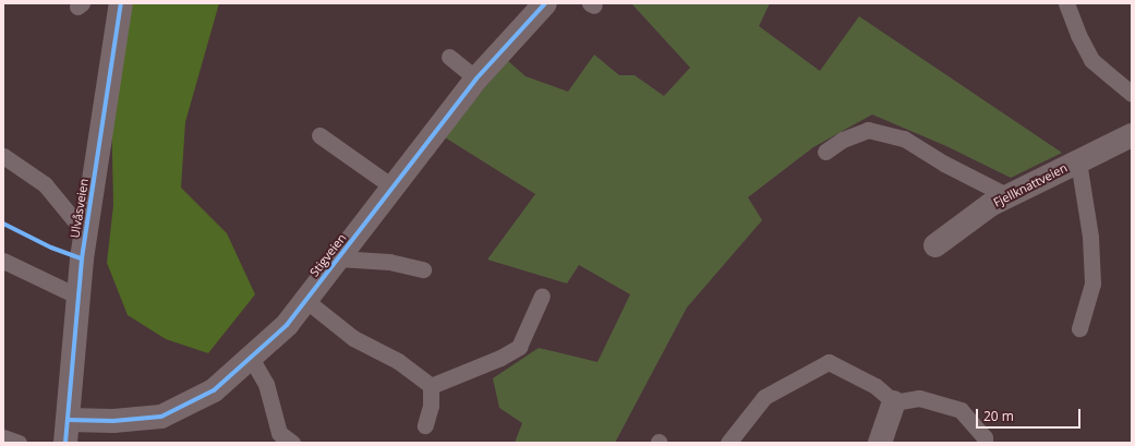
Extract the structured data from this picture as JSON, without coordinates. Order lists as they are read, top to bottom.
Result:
{
  "streets": {
    "street": ["Fjellknattveien", "Ulvåsveien", "Stigveien"]
  },
  "crossings": [
    ["Ulvåsveien", "Stigveien"]
  ],
  "scale_bar": "20 m"
}
